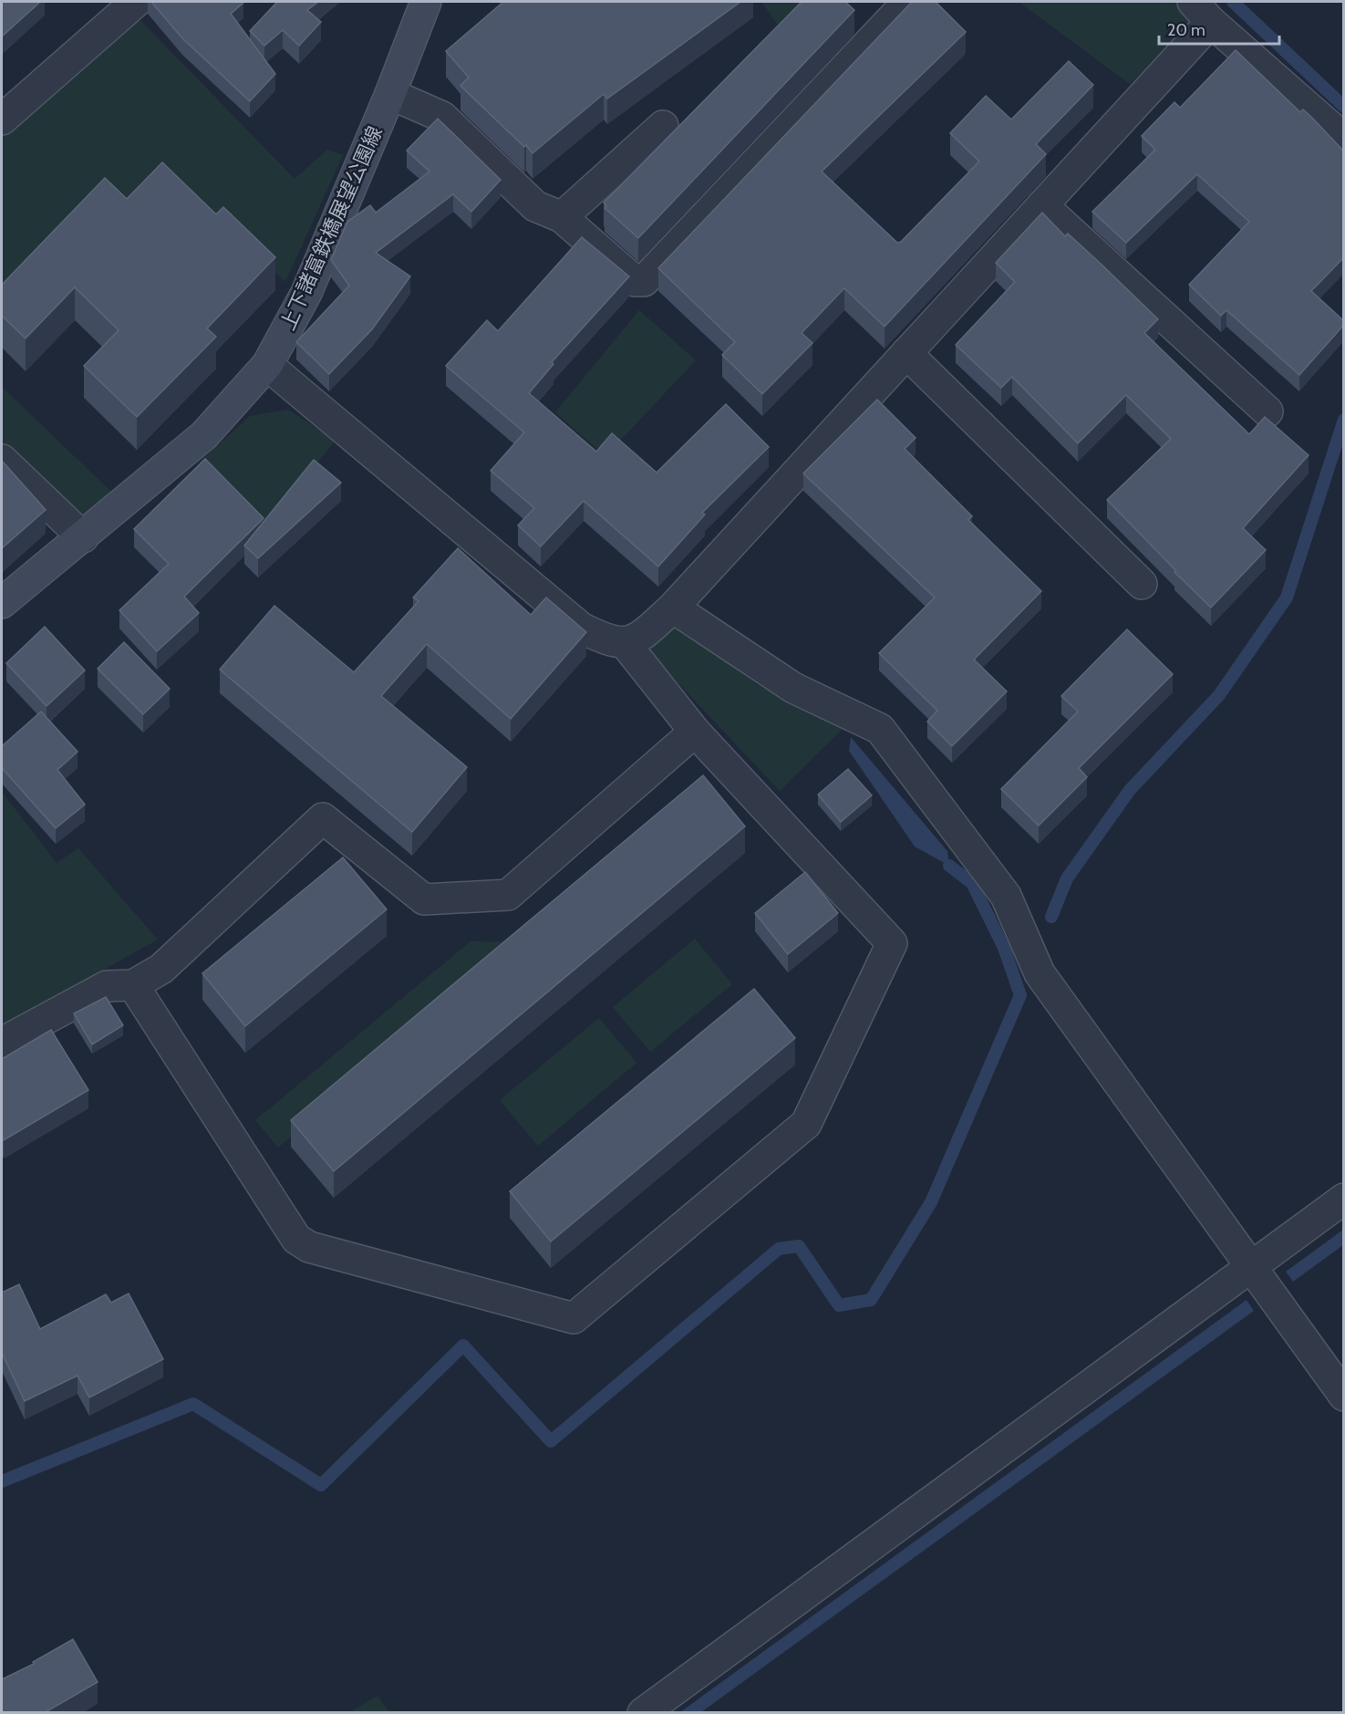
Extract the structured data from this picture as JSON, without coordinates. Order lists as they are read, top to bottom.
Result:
{
  "streets": {
    "street": ["上下諸富鉄橋展望公園線"]
  },
  "scale_bar": "20 m"
}
